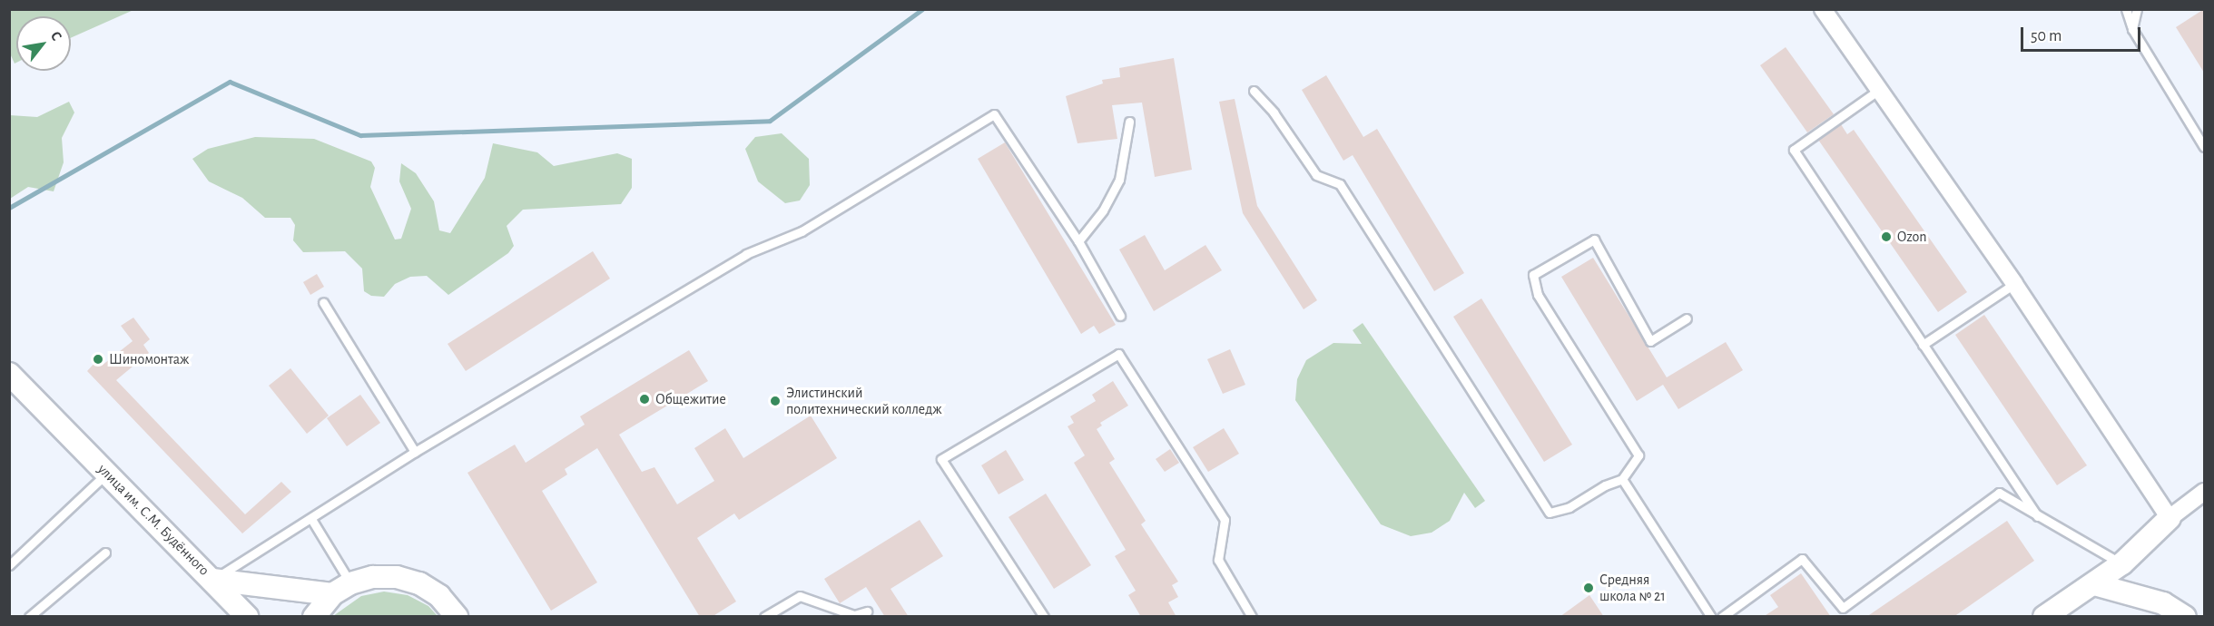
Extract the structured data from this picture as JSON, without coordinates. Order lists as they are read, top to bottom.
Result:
{
  "streets": {
    "main road": ["улица им. С.М. Будённого"]
  },
  "places": [
    "Ozon",
    "Шиномонтаж",
    "Общежитие",
    "Элистинский политехнический колледж",
    "Средняя школа № 21"
  ],
  "scale_bar": "50 m",
  "north": "top right"
}
